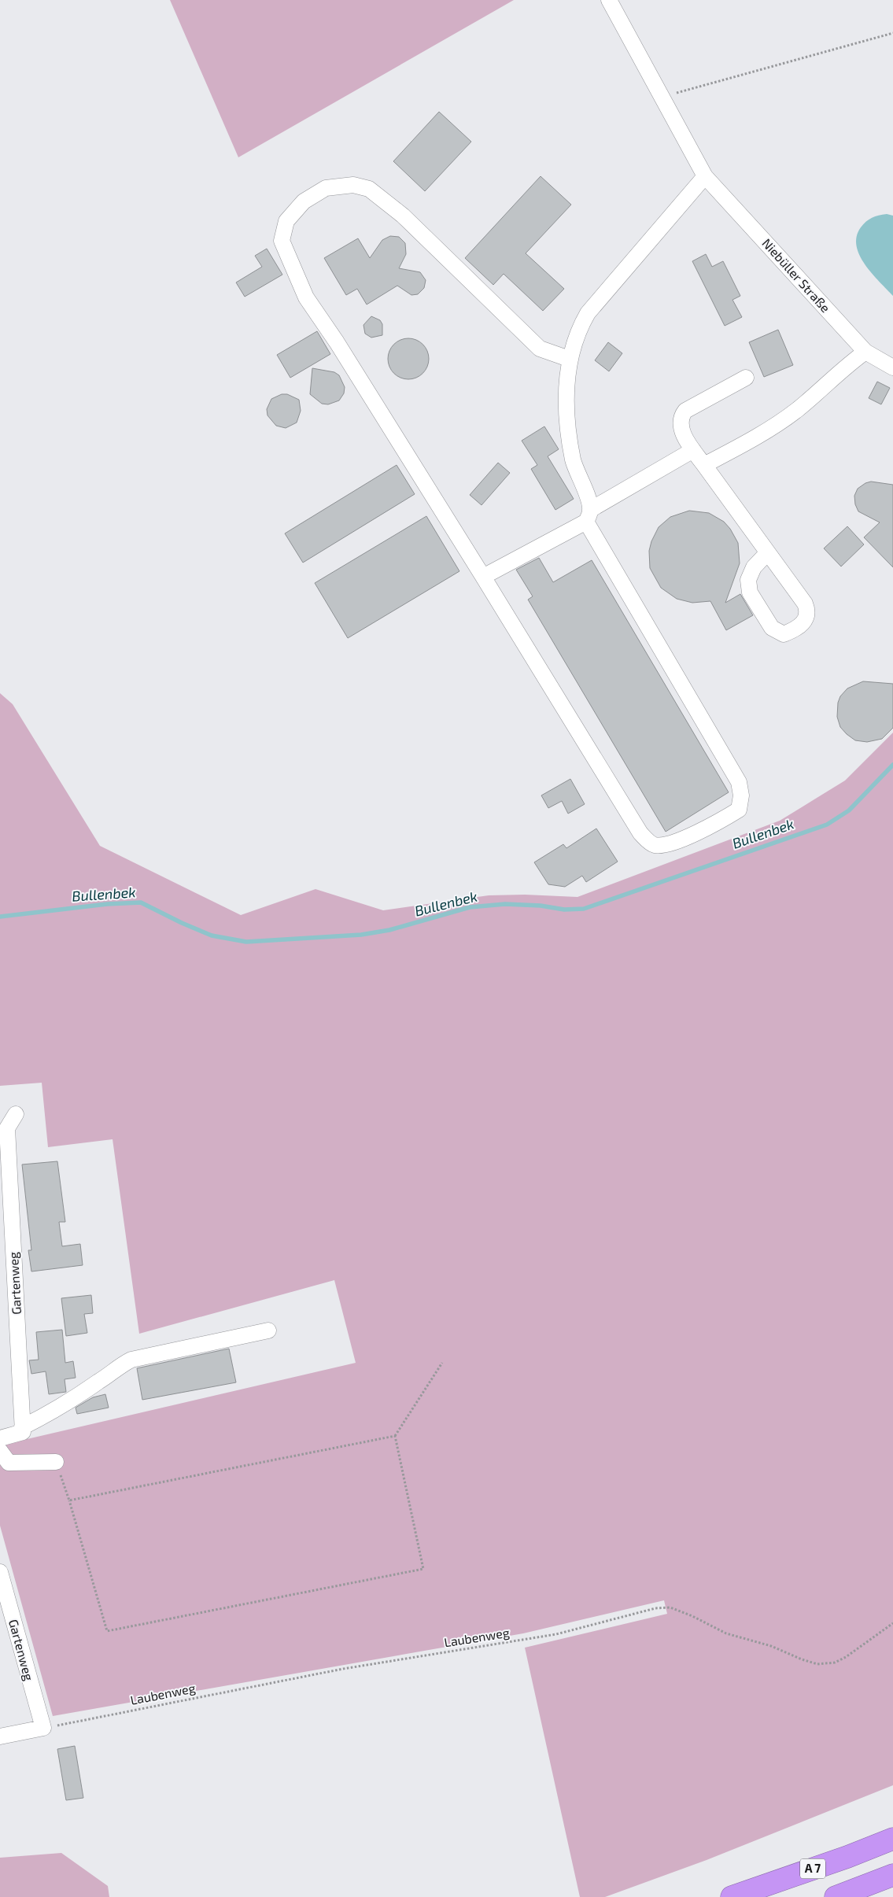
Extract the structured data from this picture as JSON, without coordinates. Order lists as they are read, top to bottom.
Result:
{
  "streets": {
    "highway": ["A 7"],
    "street": ["Niebüller Straße", "Gartenweg"],
    "path": ["Laubenweg"]
  },
  "crossings": [
    ["Gartenweg", "Laubenweg"]
  ],
  "water": ["Bullenbek"]
}
